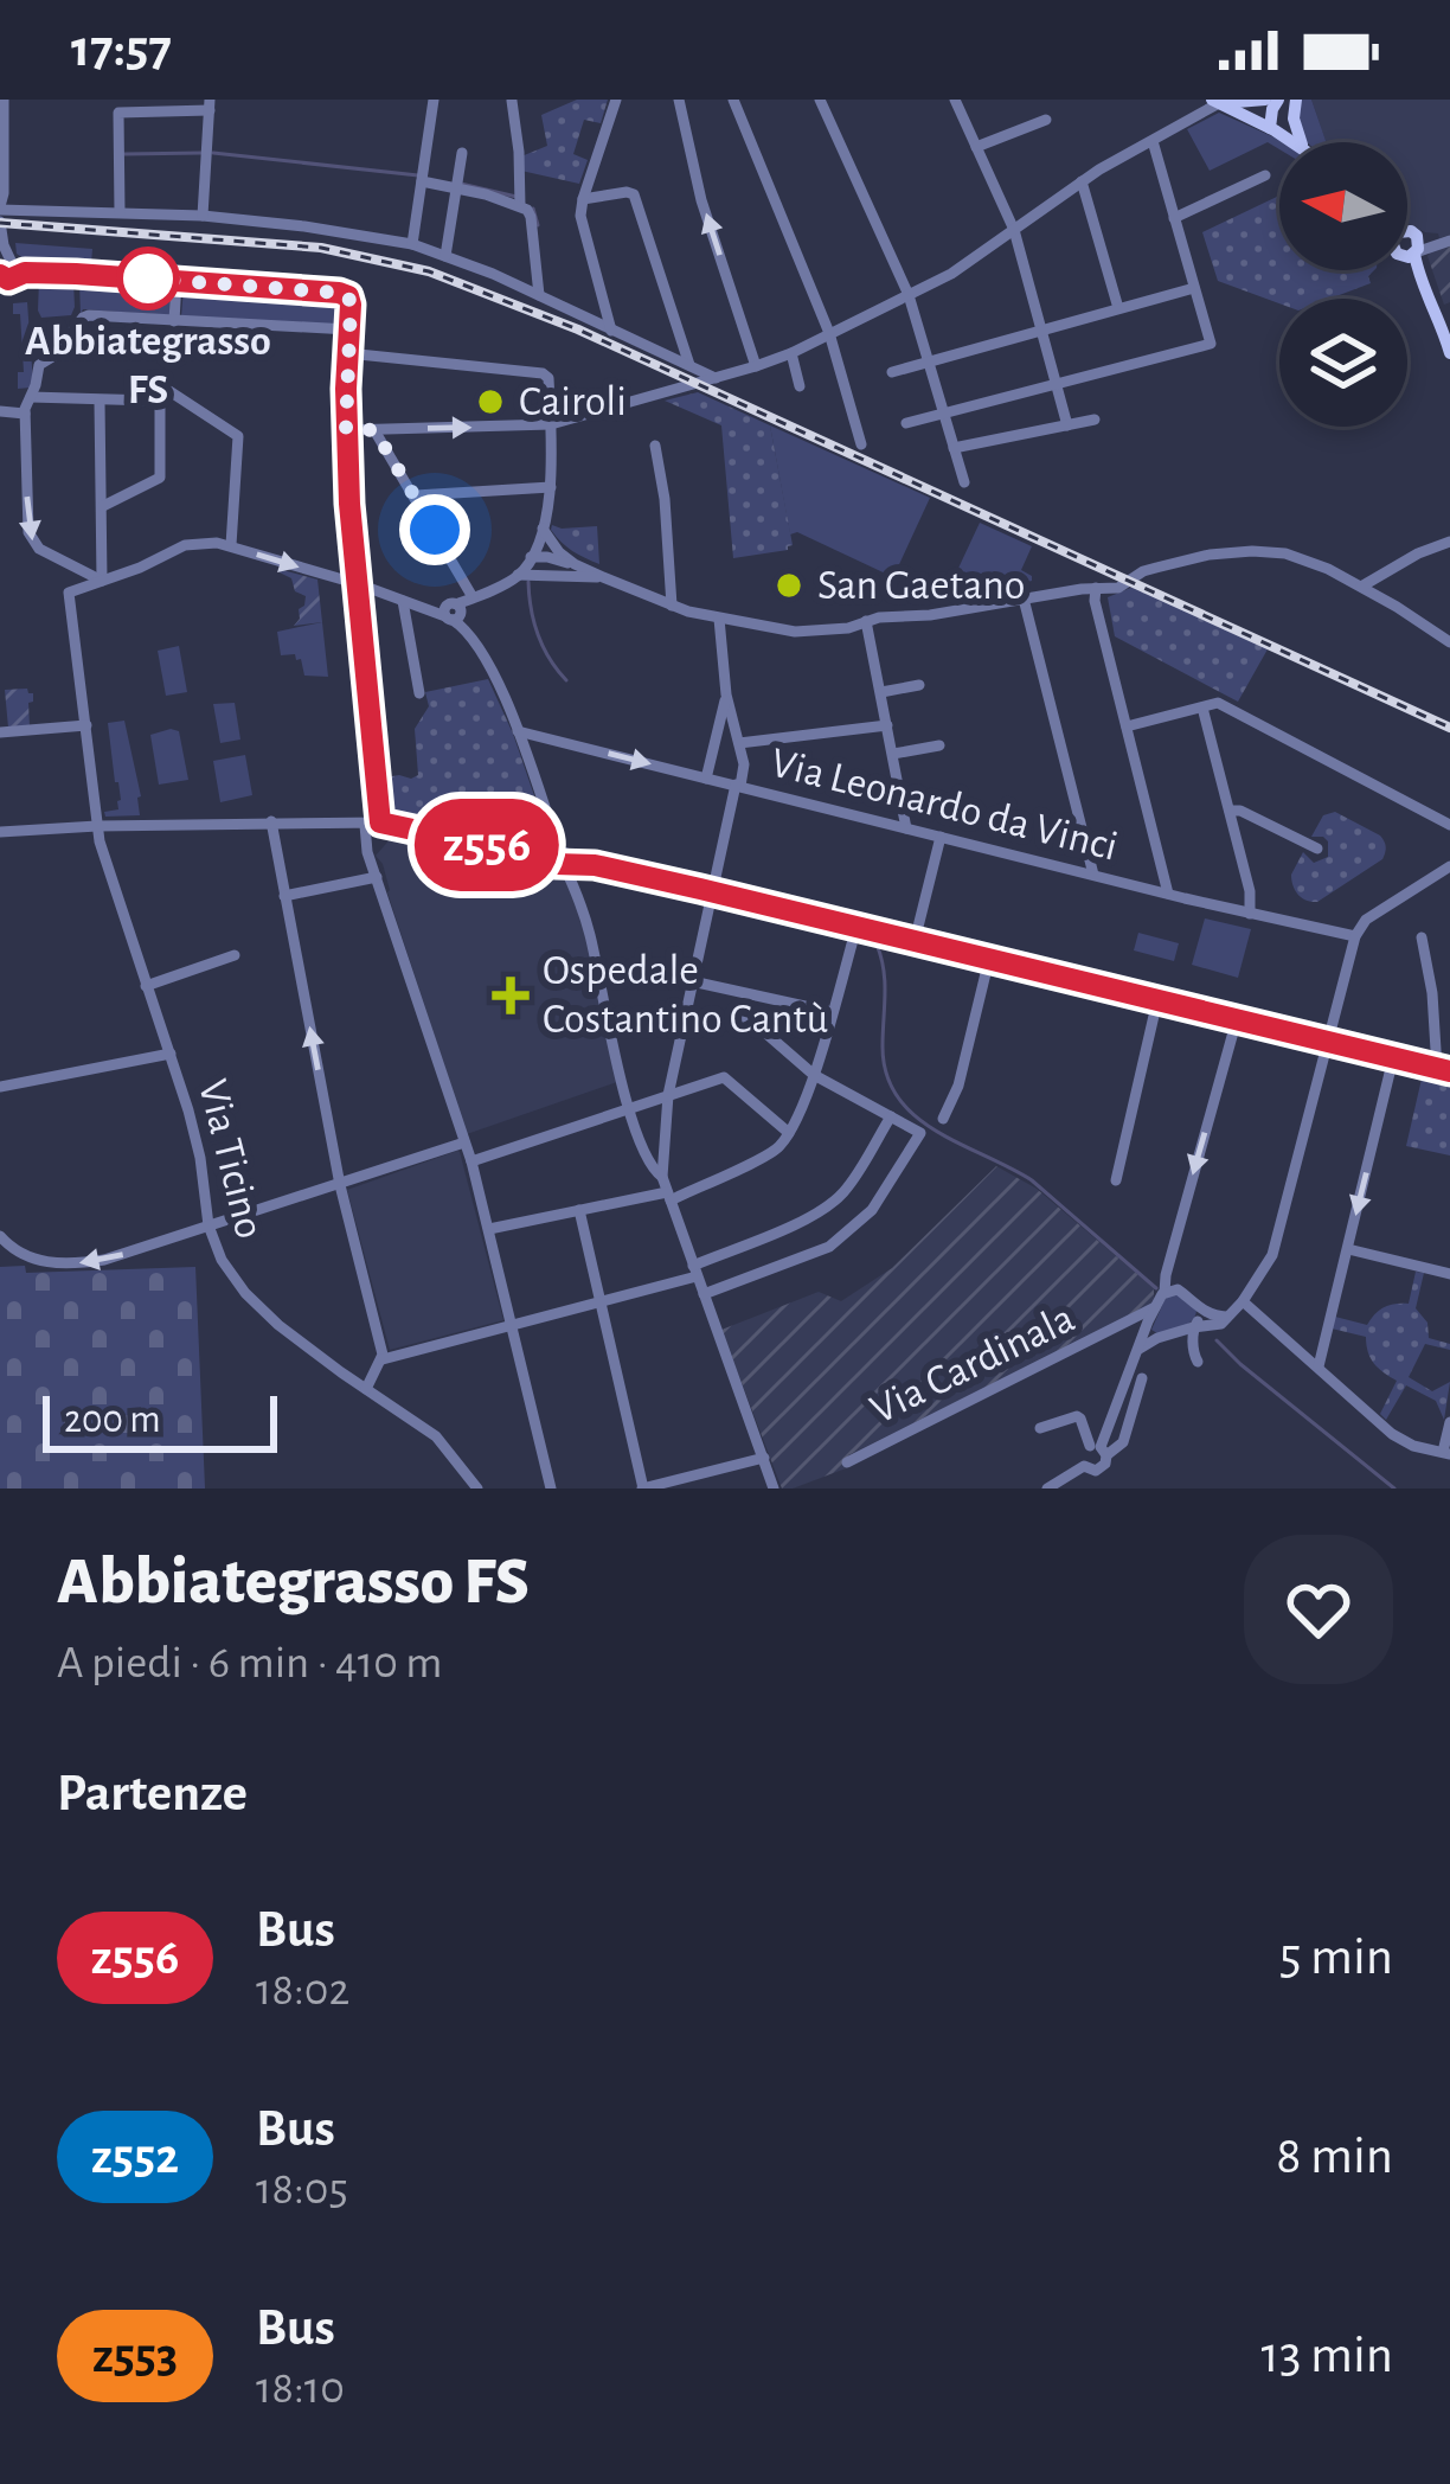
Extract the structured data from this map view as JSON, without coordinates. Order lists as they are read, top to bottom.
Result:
{
  "streets": {
    "street": ["Via Leonardo da Vinci", "Via Ticino", "Via Cardinala"]
  },
  "places": {
    "other": ["Abbiategrasso FS", "Cairoli", "San Gaetano"],
    "health": ["Ospedale Costantino Cantù"]
  },
  "lines": ["bus line z556"],
  "scale_bar": "200 m",
  "north": "left",
  "page": {
    "status": "17:57",
    "on_map": "z556",
    "scale": "200 m",
    "heading": [
      ["Abbiategrasso FS", "A piedi · 6 min · 410 m"],
      "Partenze"
    ],
    "list": [
      {
        "mark": "z556",
        "name": "Bus",
        "note": "18:02",
        "value": "5 min"
      },
      {
        "mark": "z552",
        "name": "Bus",
        "note": "18:05",
        "value": "8 min"
      },
      {
        "mark": "z553",
        "name": "Bus",
        "note": "18:10",
        "value": "13 min"
      }
    ]
  }
}
